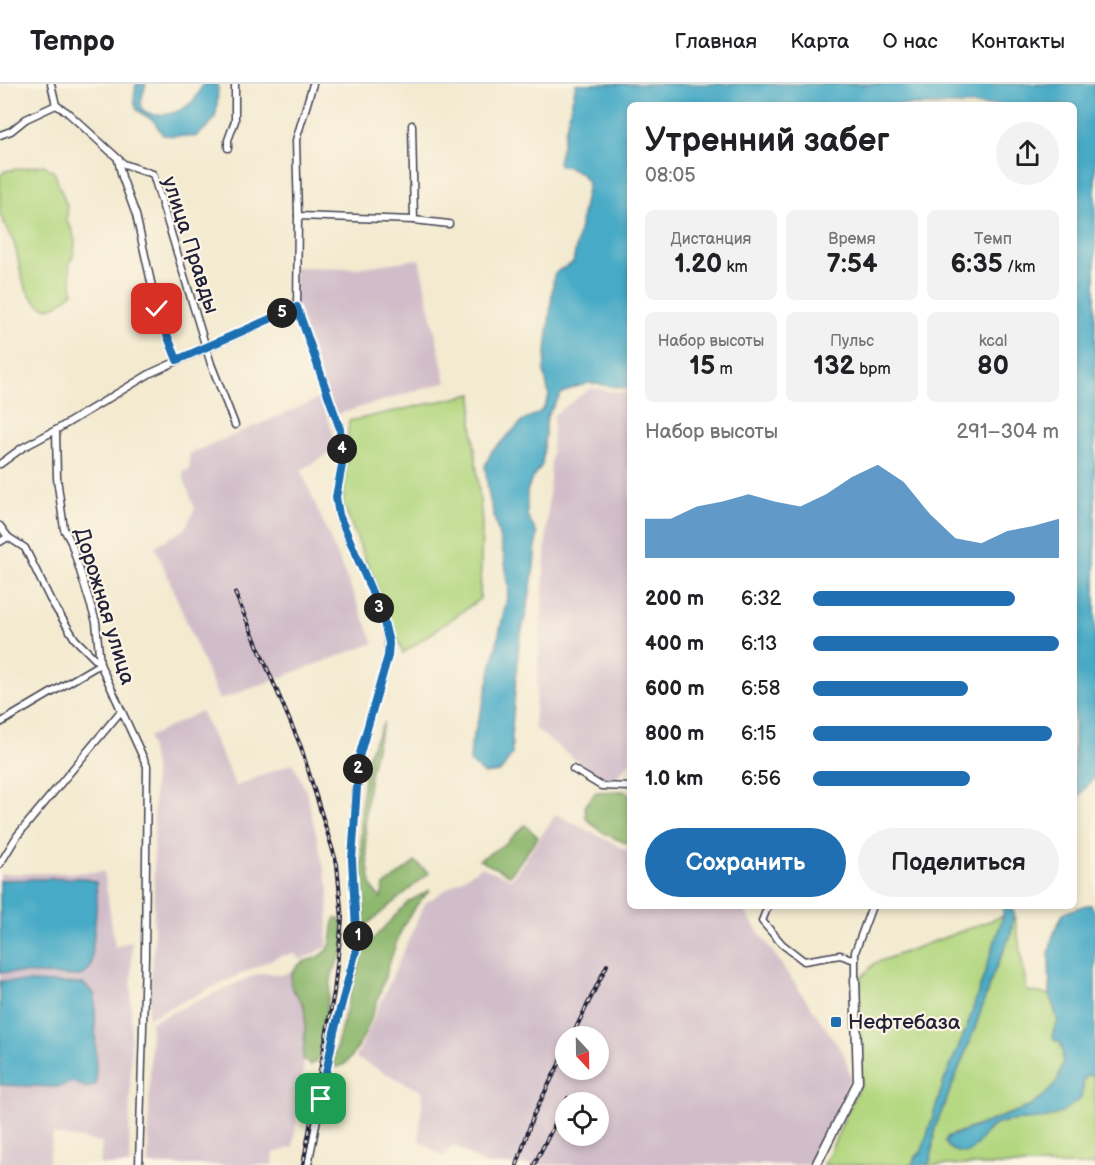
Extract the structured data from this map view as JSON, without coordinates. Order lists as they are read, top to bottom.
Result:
{
  "streets": {
    "street": ["улица Правды", "Дорожная улица"]
  },
  "places": {
    "transit": ["Нефтебаза"]
  },
  "north": "bottom",
  "page": {
    "header": "Tempo",
    "nav": [
      "Главная",
      "Карта",
      "О нас",
      "Контакты"
    ],
    "heading": ["Утренний забег", "08:05"],
    "stats": [
      ["Дистанция", "1.20 km"],
      ["Время", "7:54"],
      ["Темп", "6:35 /km"],
      ["Набор высоты", "15 m"],
      ["Пульс", "132 bpm"],
      ["kcal", "80"]
    ],
    "pins": [
      "5",
      "4",
      "3",
      "2",
      "1"
    ],
    "chart": ["Набор высоты", "291–304 m"],
    "list": [
      {
        "name": "200 m",
        "note": "6:32"
      },
      {
        "name": "400 m",
        "note": "6:13"
      },
      {
        "name": "600 m",
        "note": "6:58"
      },
      {
        "name": "800 m",
        "note": "6:15"
      },
      {
        "name": "1.0 km",
        "note": "6:56"
      }
    ],
    "buttons": ["Сохранить", "Поделиться"]
  }
}
